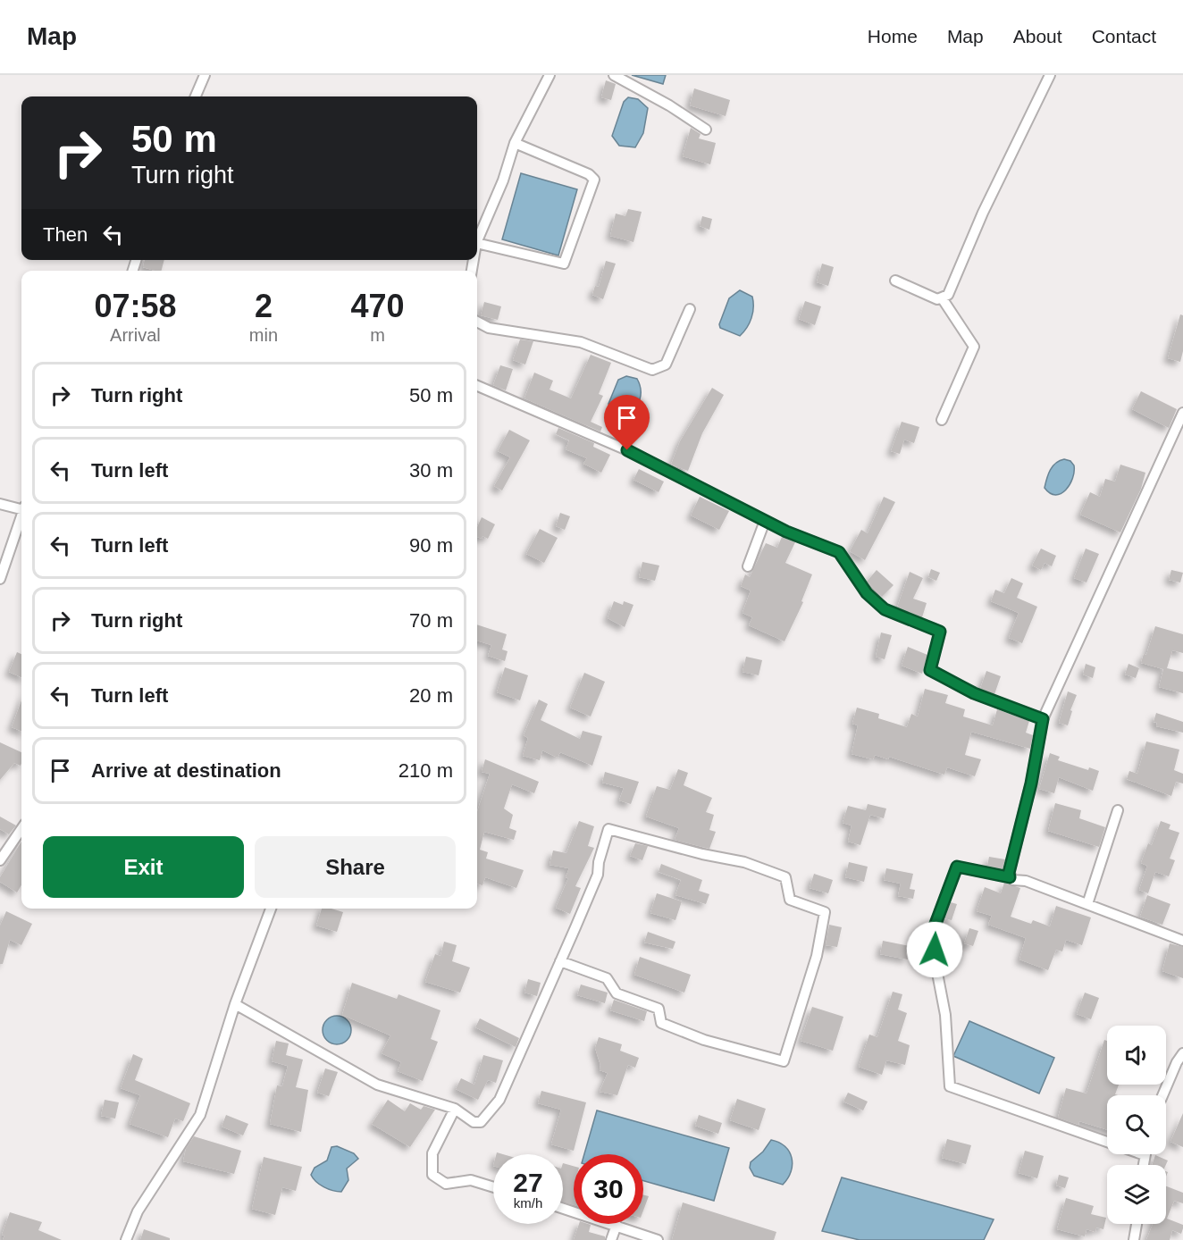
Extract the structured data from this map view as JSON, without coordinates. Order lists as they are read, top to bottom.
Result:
{
  "page": {
    "header": "Map",
    "nav": [
      "Home",
      "Map",
      "About",
      "Contact"
    ],
    "turn": ["50 m", "Turn right"],
    "then": "Then",
    "eta": [
      "07:58",
      "Arrival",
      "2",
      "min",
      "470",
      "m"
    ],
    "list": [
      {
        "name": "Turn right",
        "value": "50 m"
      },
      {
        "name": "Turn left",
        "value": "30 m"
      },
      {
        "name": "Turn left",
        "value": "90 m"
      },
      {
        "name": "Turn right",
        "value": "70 m"
      },
      {
        "name": "Turn left",
        "value": "20 m"
      },
      {
        "name": "Arrive at destination",
        "value": "210 m"
      }
    ],
    "buttons": ["Exit", "Share"],
    "speed": "27 km/h",
    "limit": "30"
  }
}
